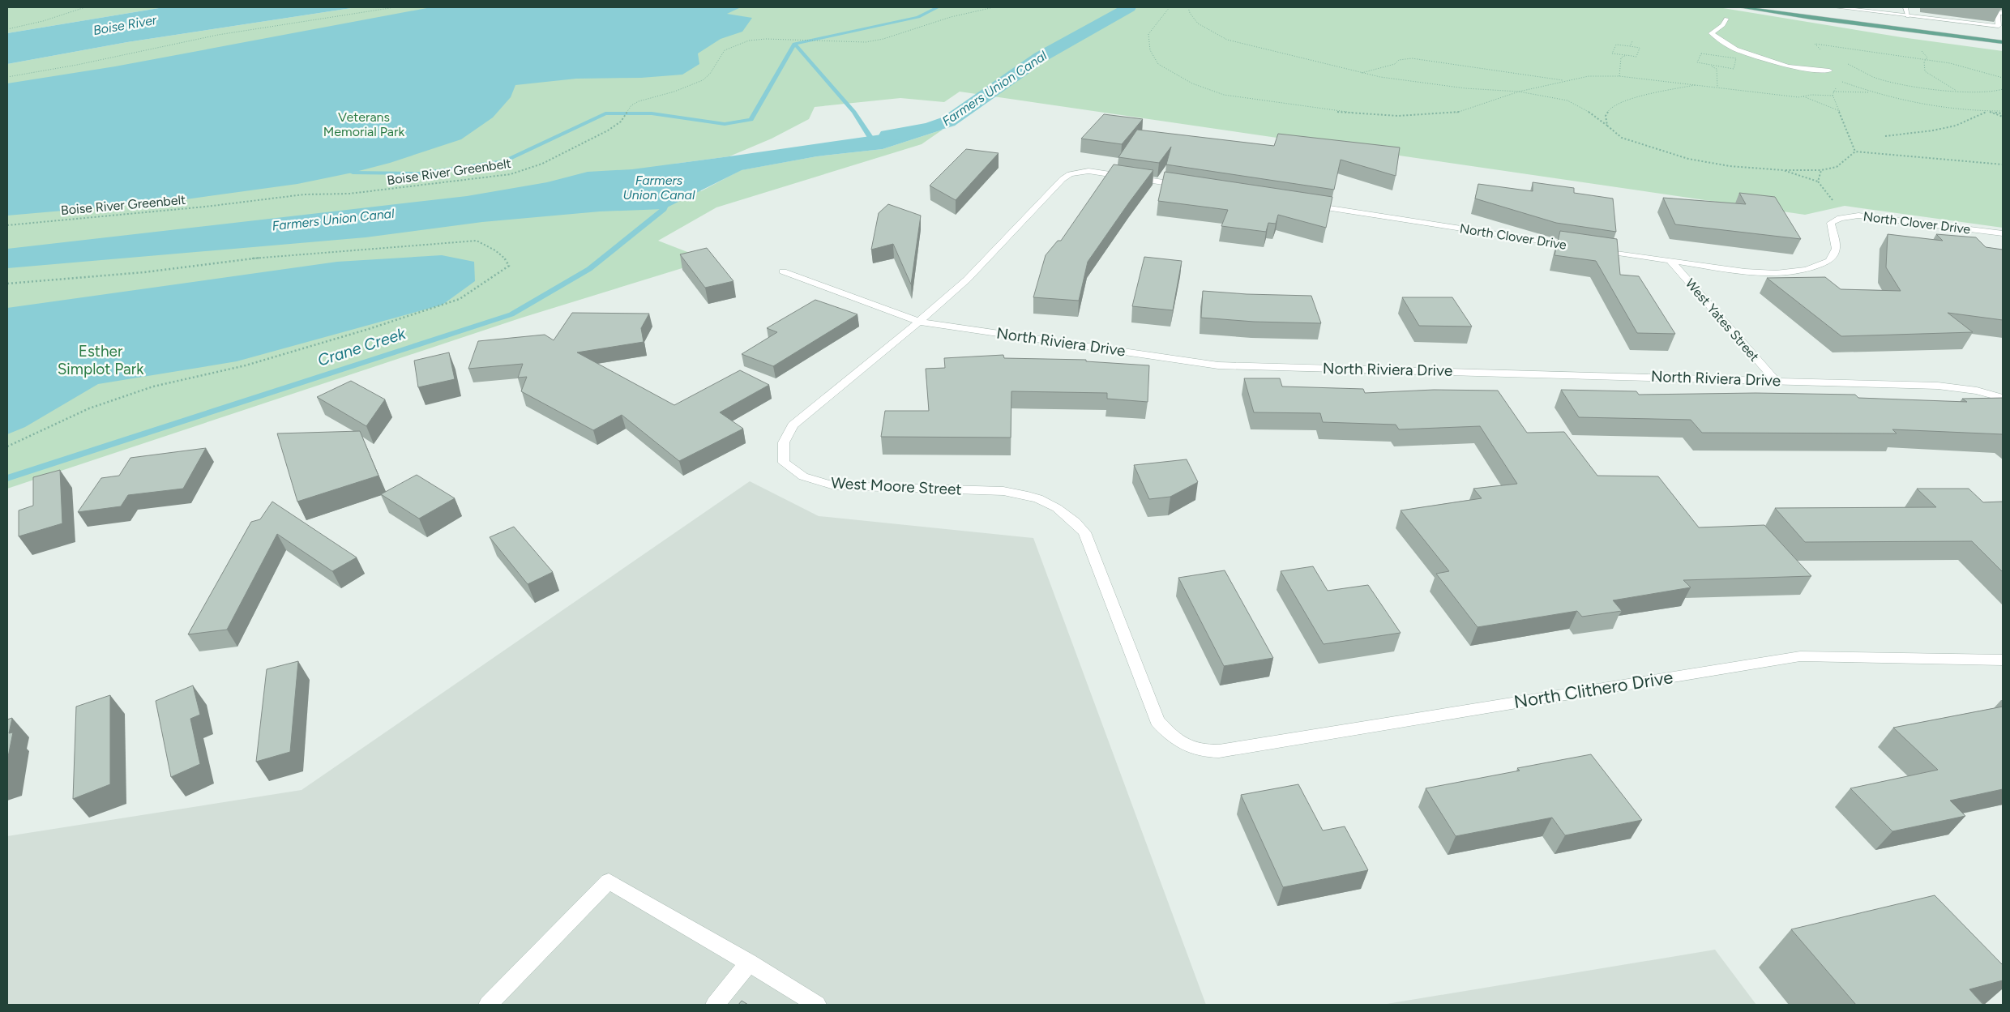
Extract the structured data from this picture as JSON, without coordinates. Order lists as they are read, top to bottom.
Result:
{
  "streets": {
    "street": [
      "North Clover Drive",
      "West Yates Street",
      "North Riviera Drive",
      "West Moore Street",
      "North Clithero Drive"
    ],
    "path": ["Boise River Greenbelt"]
  },
  "crossings": [
    ["North Clover Drive", "West Yates Street"],
    ["West Yates Street", "North Riviera Drive"],
    ["North Riviera Drive", "West Moore Street"],
    ["West Moore Street", "North Clithero Drive"]
  ],
  "water": ["Boise River", "Farmers Union Canal", "Crane Creek"],
  "parks": ["Veterans Memorial Park", "Esther Simplot Park"]
}
